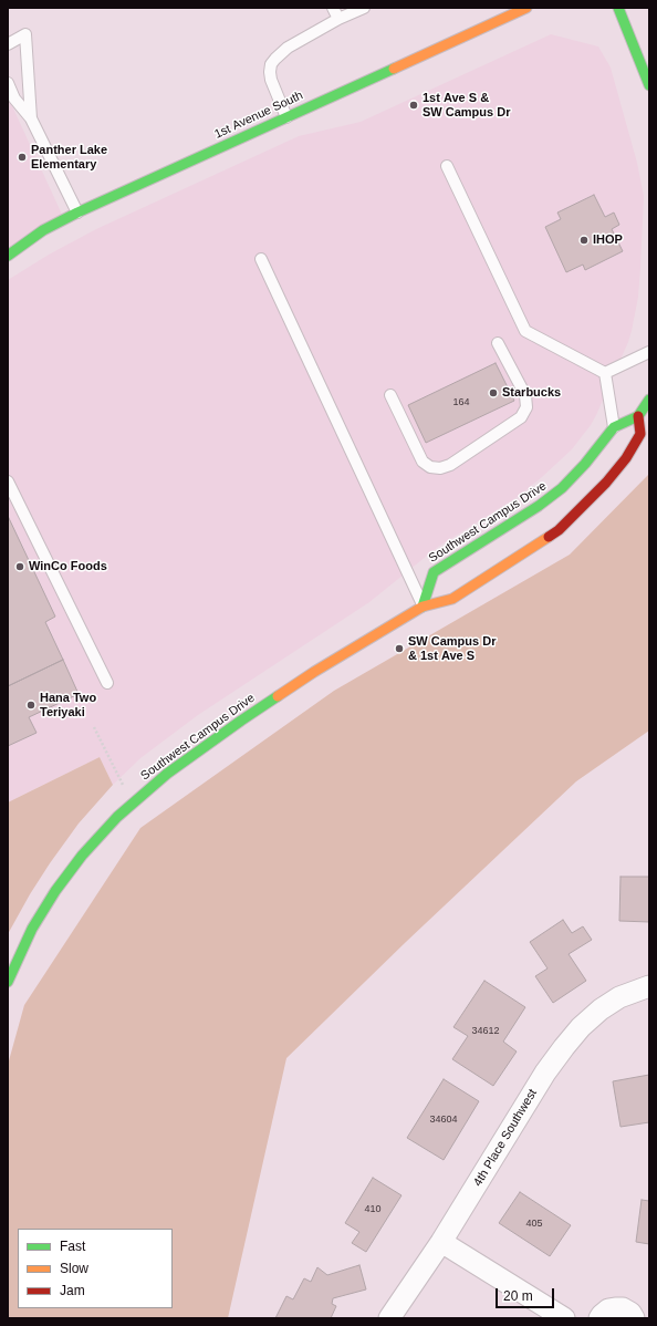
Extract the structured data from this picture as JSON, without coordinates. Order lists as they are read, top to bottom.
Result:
{
  "streets": {
    "main road": ["1st Avenue South", "Southwest Campus Drive"],
    "street": ["4th Place Southwest"]
  },
  "places": [
    "1st Ave S & SW Campus Dr",
    "Panther Lake Elementary",
    "IHOP",
    "Starbucks",
    "WinCo Foods",
    "SW Campus Dr & 1st Ave S",
    "Hana Two Teriyaki"
  ],
  "house_numbers": [
    "164",
    "34612",
    "34604",
    "410",
    "405"
  ],
  "legend": ["Fast", "Slow", "Jam"],
  "scale_bar": "20 m"
}
